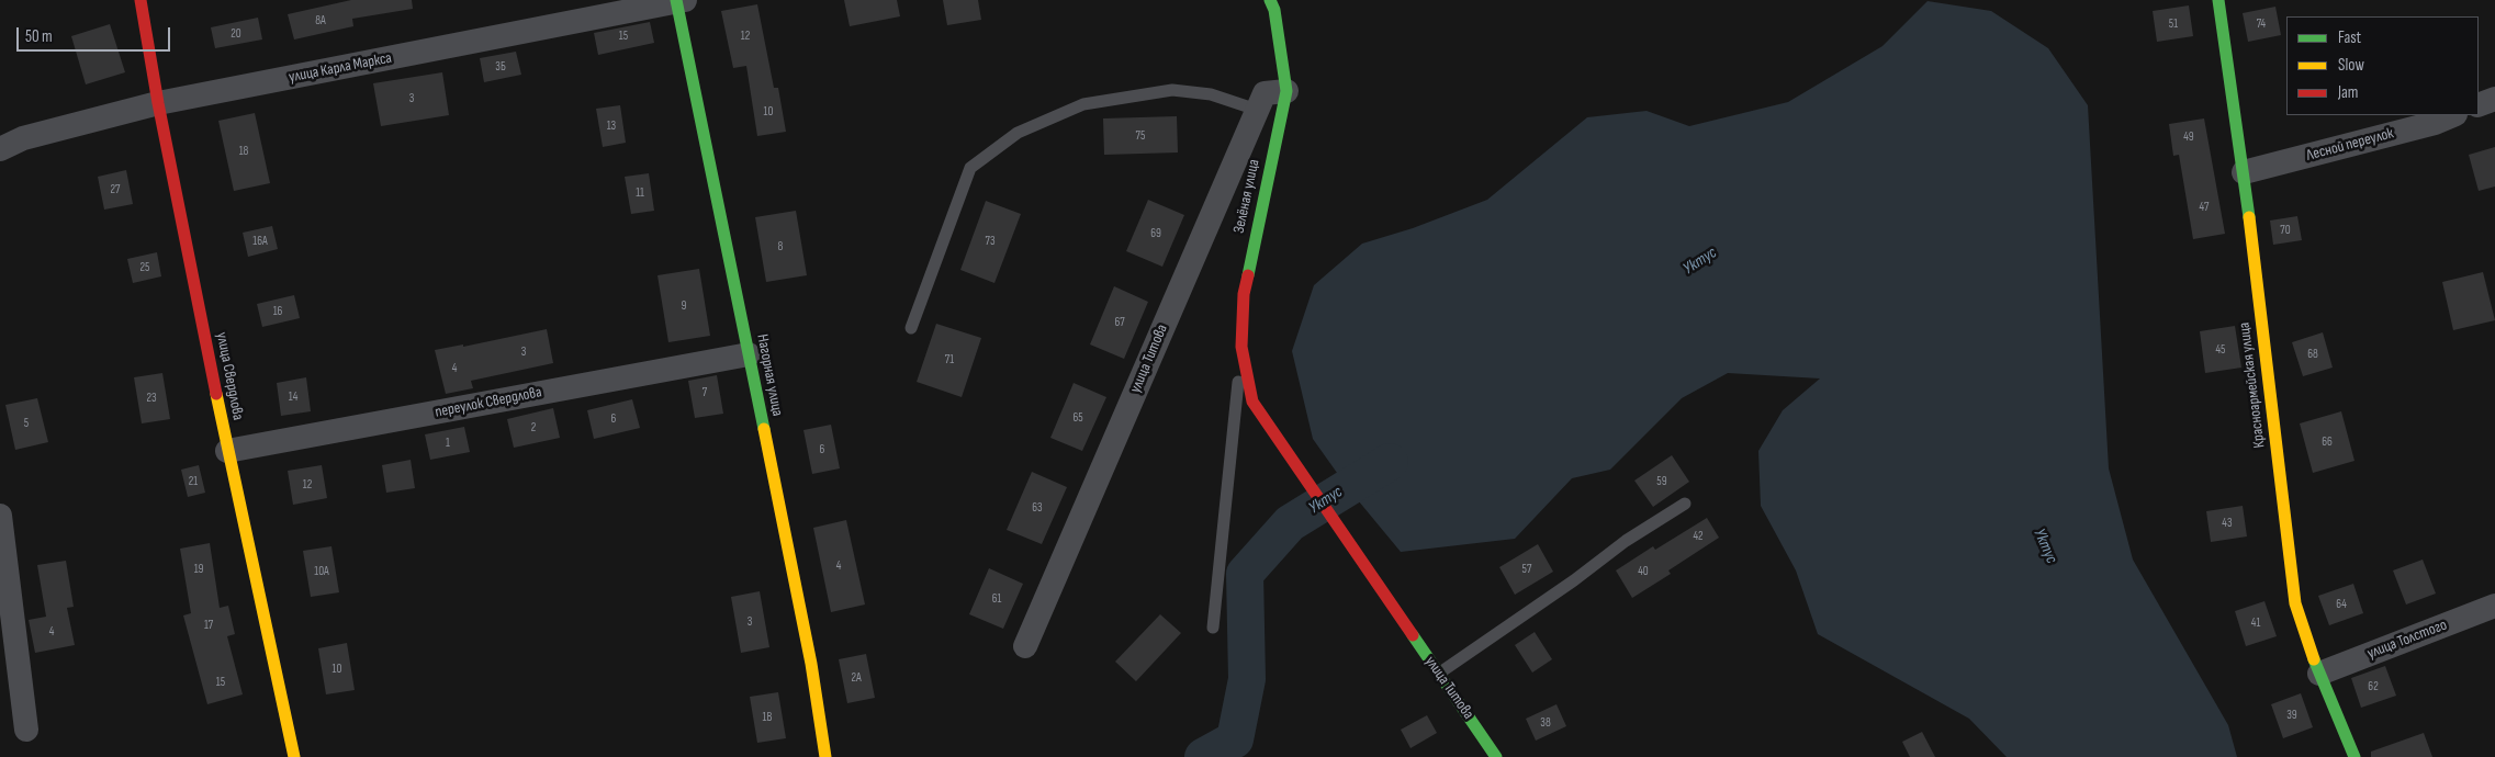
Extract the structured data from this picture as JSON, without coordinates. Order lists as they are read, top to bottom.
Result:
{
  "streets": {
    "street": [
      "улица Карла Маркса",
      "Лесной переулок",
      "Зелёная улица",
      "улица Титова",
      "Нагорная улица",
      "улица Свердлова",
      "Красноармейская улица",
      "переулок Свердлова",
      "улица Толстого"
    ]
  },
  "crossings": [
    ["улица Карла Маркса", "Нагорная улица"],
    ["улица Карла Маркса", "улица Свердлова"],
    ["Лесной переулок", "Красноармейская улица"],
    ["Зелёная улица", "улица Титова"],
    ["Нагорная улица", "переулок Свердлова"],
    ["улица Свердлова", "переулок Свердлова"],
    ["Красноармейская улица", "улица Толстого"]
  ],
  "water": ["Уктус"],
  "house_numbers": [
    "8А",
    "51",
    "74",
    "20",
    "15",
    "12",
    "3Б",
    "3",
    "10",
    "13",
    "75",
    "49",
    "18",
    "27",
    "11",
    "47",
    "70",
    "69",
    "16А",
    "73",
    "8",
    "25",
    "9",
    "16",
    "67",
    "45",
    "3",
    "68",
    "71",
    "4",
    "7",
    "14",
    "23",
    "65",
    "6",
    "5",
    "2",
    "66",
    "1",
    "6",
    "21",
    "59",
    "12",
    "63",
    "43",
    "42",
    "4",
    "19",
    "57",
    "10А",
    "40",
    "61",
    "64",
    "3",
    "41",
    "17",
    "4",
    "10",
    "2А",
    "15",
    "62",
    "39",
    "1В",
    "38"
  ],
  "legend": ["Fast", "Slow", "Jam"],
  "scale_bar": "50 m"
}
